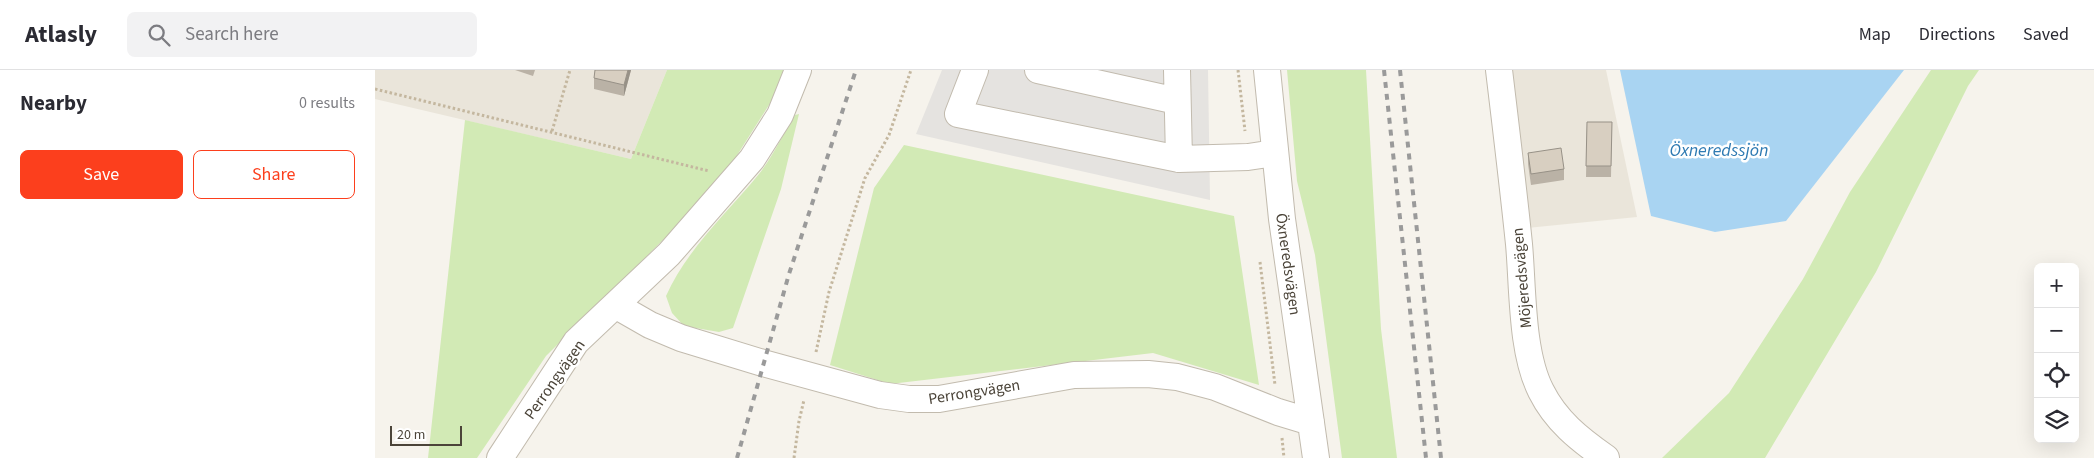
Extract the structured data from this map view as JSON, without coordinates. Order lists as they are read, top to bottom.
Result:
{
  "streets": {
    "street": ["Öxneredsvägen", "Möjeredsvägen", "Perrongvägen"]
  },
  "crossings": [
    ["Öxneredsvägen", "Perrongvägen"]
  ],
  "water": ["Öxneredssjön"],
  "scale_bar": "20 m",
  "page": {
    "header": "Atlasly",
    "search": "Search here",
    "nav": ["Map", "Directions", "Saved"],
    "heading": ["Nearby", "0 results"],
    "buttons": ["Save", "Share"],
    "map_buttons": ["+", "−"],
    "scale": "20 m"
  }
}
